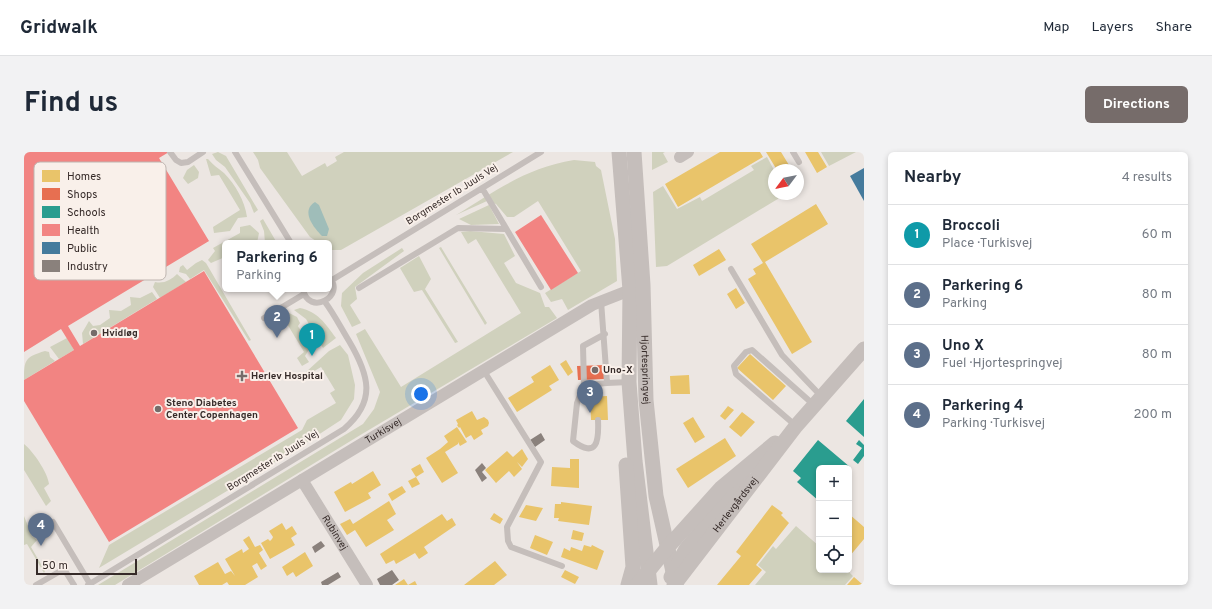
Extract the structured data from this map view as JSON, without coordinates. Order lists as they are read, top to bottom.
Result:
{
  "streets": {
    "street": [
      "Hjortespringvej",
      "Turkisvej",
      "Herlevgårdsvej",
      "Rubinvej"
    ],
    "lane": ["Borgmester Ib Juuls Vej"]
  },
  "crossings": [
    ["Hjortespringvej", "Turkisvej"],
    ["Hjortespringvej", "Herlevgårdsvej"],
    ["Turkisvej", "Rubinvej"]
  ],
  "places": {
    "other": ["Hvidløg", "Uno-X", "Steno Diabetes Center Copenhagen"],
    "health": ["Herlev Hospital"]
  },
  "legend": [
    "Homes",
    "Shops",
    "Schools",
    "Health",
    "Public",
    "Industry"
  ],
  "scale_bar": "50 m",
  "north": "bottom left",
  "page": {
    "header": "Gridwalk",
    "nav": ["Map", "Layers", "Share"],
    "title": "Find us",
    "buttons": "Directions",
    "heading": ["Nearby", "4 results"],
    "list": [
      {
        "mark": "1",
        "name": "Broccoli",
        "note": "Place · Turkisvej",
        "value": "60 m"
      },
      {
        "mark": "2",
        "name": "Parkering 6",
        "note": "Parking",
        "value": "80 m"
      },
      {
        "mark": "3",
        "name": "Uno X",
        "note": "Fuel · Hjortespringvej",
        "value": "80 m"
      },
      {
        "mark": "4",
        "name": "Parkering 4",
        "note": "Parking · Turkisvej",
        "value": "200 m"
      }
    ],
    "popup": ["Parkering 6", "Parking"],
    "pins": [
      "2",
      "1",
      "3",
      "4"
    ],
    "map_buttons": ["+", "−"],
    "scale": "50 m"
  }
}
